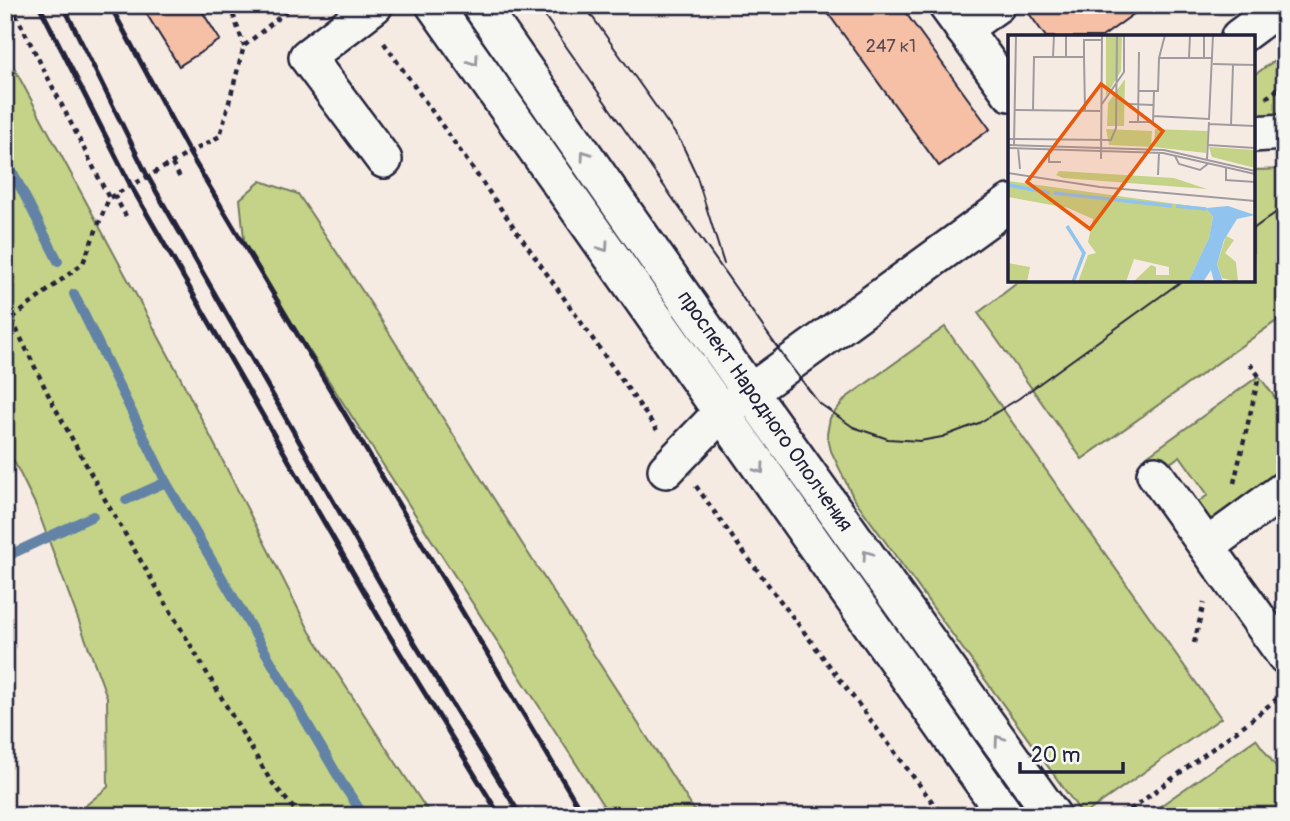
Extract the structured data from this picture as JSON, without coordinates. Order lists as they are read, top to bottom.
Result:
{
  "streets": {
    "street": ["проспект Народного Ополчения"]
  },
  "house_numbers": ["247 к1"],
  "scale_bar": "20 m"
}
